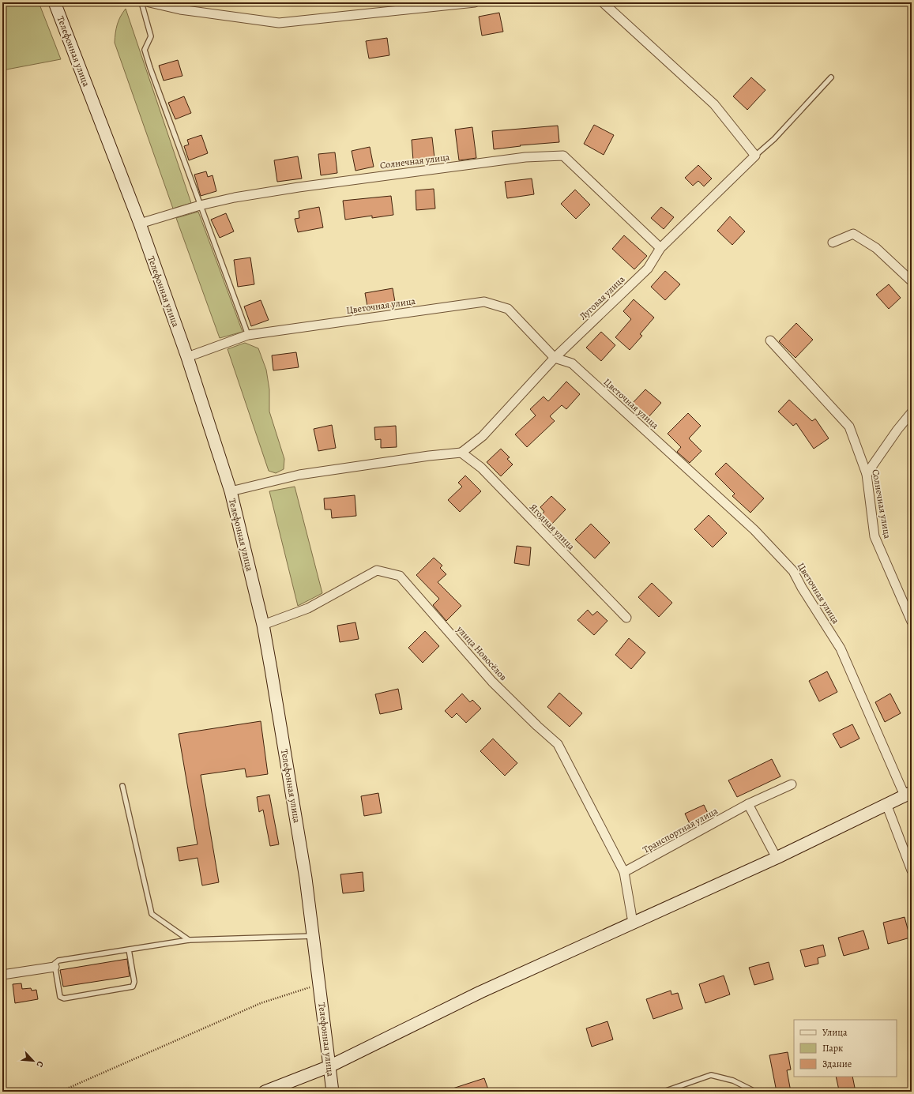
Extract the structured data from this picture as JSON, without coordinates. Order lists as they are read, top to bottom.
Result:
{
  "streets": {
    "street": [
      "Телефонная улица",
      "Солнечная улица",
      "Луговая улица",
      "Цветочная улица",
      "Ягодная улица",
      "улица Новосёлов",
      "Транспортная улица"
    ]
  },
  "crossings": [
    ["Телефонная улица", "Солнечная улица"],
    ["Телефонная улица", "Цветочная улица"],
    ["Телефонная улица", "улица Новосёлов"],
    ["Солнечная улица", "Луговая улица"],
    ["Луговая улица", "Цветочная улица"],
    ["Луговая улица", "Ягодная улица"],
    ["улица Новосёлов", "Транспортная улица"]
  ],
  "legend": ["Улица", "Парк", "Здание"],
  "north": "bottom right"
}
